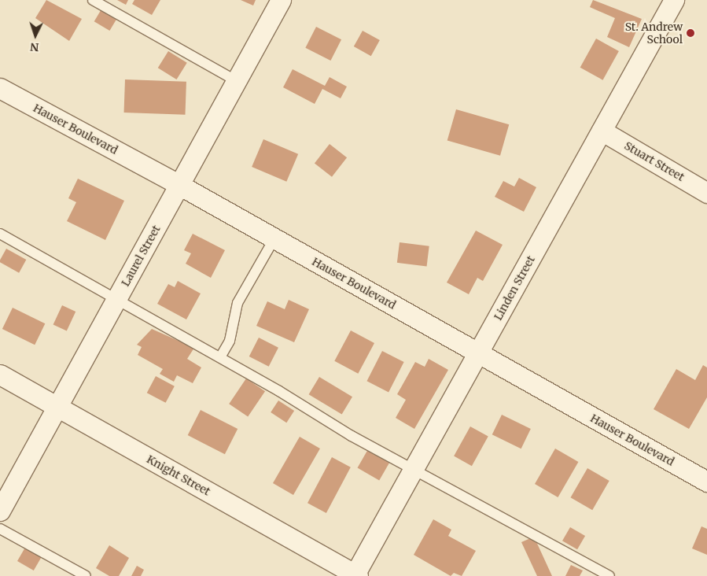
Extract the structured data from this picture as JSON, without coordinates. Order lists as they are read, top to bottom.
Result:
{
  "streets": {
    "street": [
      "Hauser Boulevard",
      "Stuart Street",
      "Laurel Street",
      "Linden Street",
      "Knight Street"
    ]
  },
  "crossings": [
    ["Hauser Boulevard", "Laurel Street"],
    ["Hauser Boulevard", "Linden Street"],
    ["Stuart Street", "Linden Street"],
    ["Laurel Street", "Knight Street"],
    ["Linden Street", "Knight Street"]
  ],
  "places": ["St. Andrew School"],
  "north": "bottom"
}
